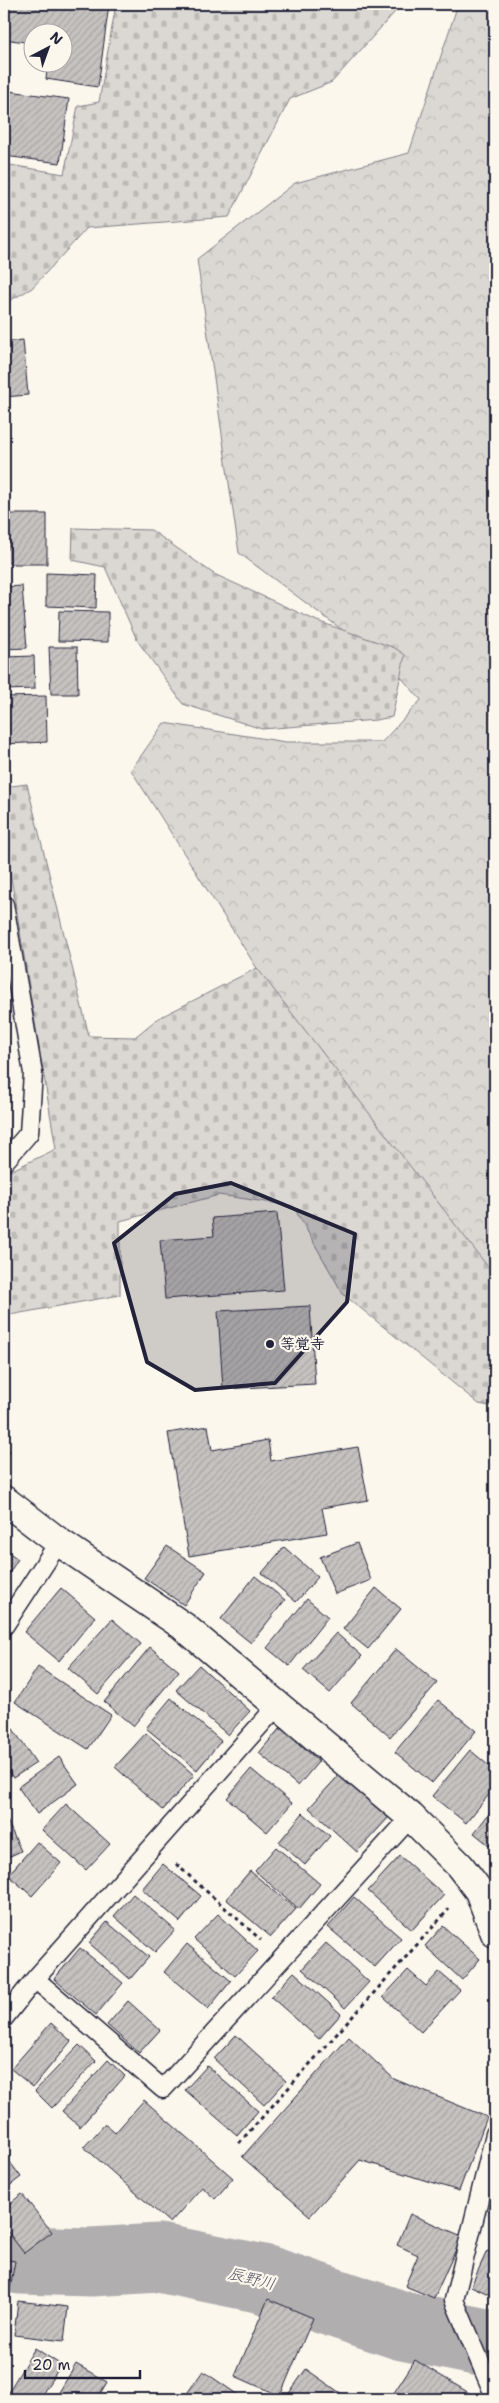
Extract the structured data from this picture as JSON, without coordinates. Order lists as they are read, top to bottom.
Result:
{
  "water": ["辰野川"],
  "places": ["等覚寺"],
  "scale_bar": "20 m",
  "north": "top right"
}
